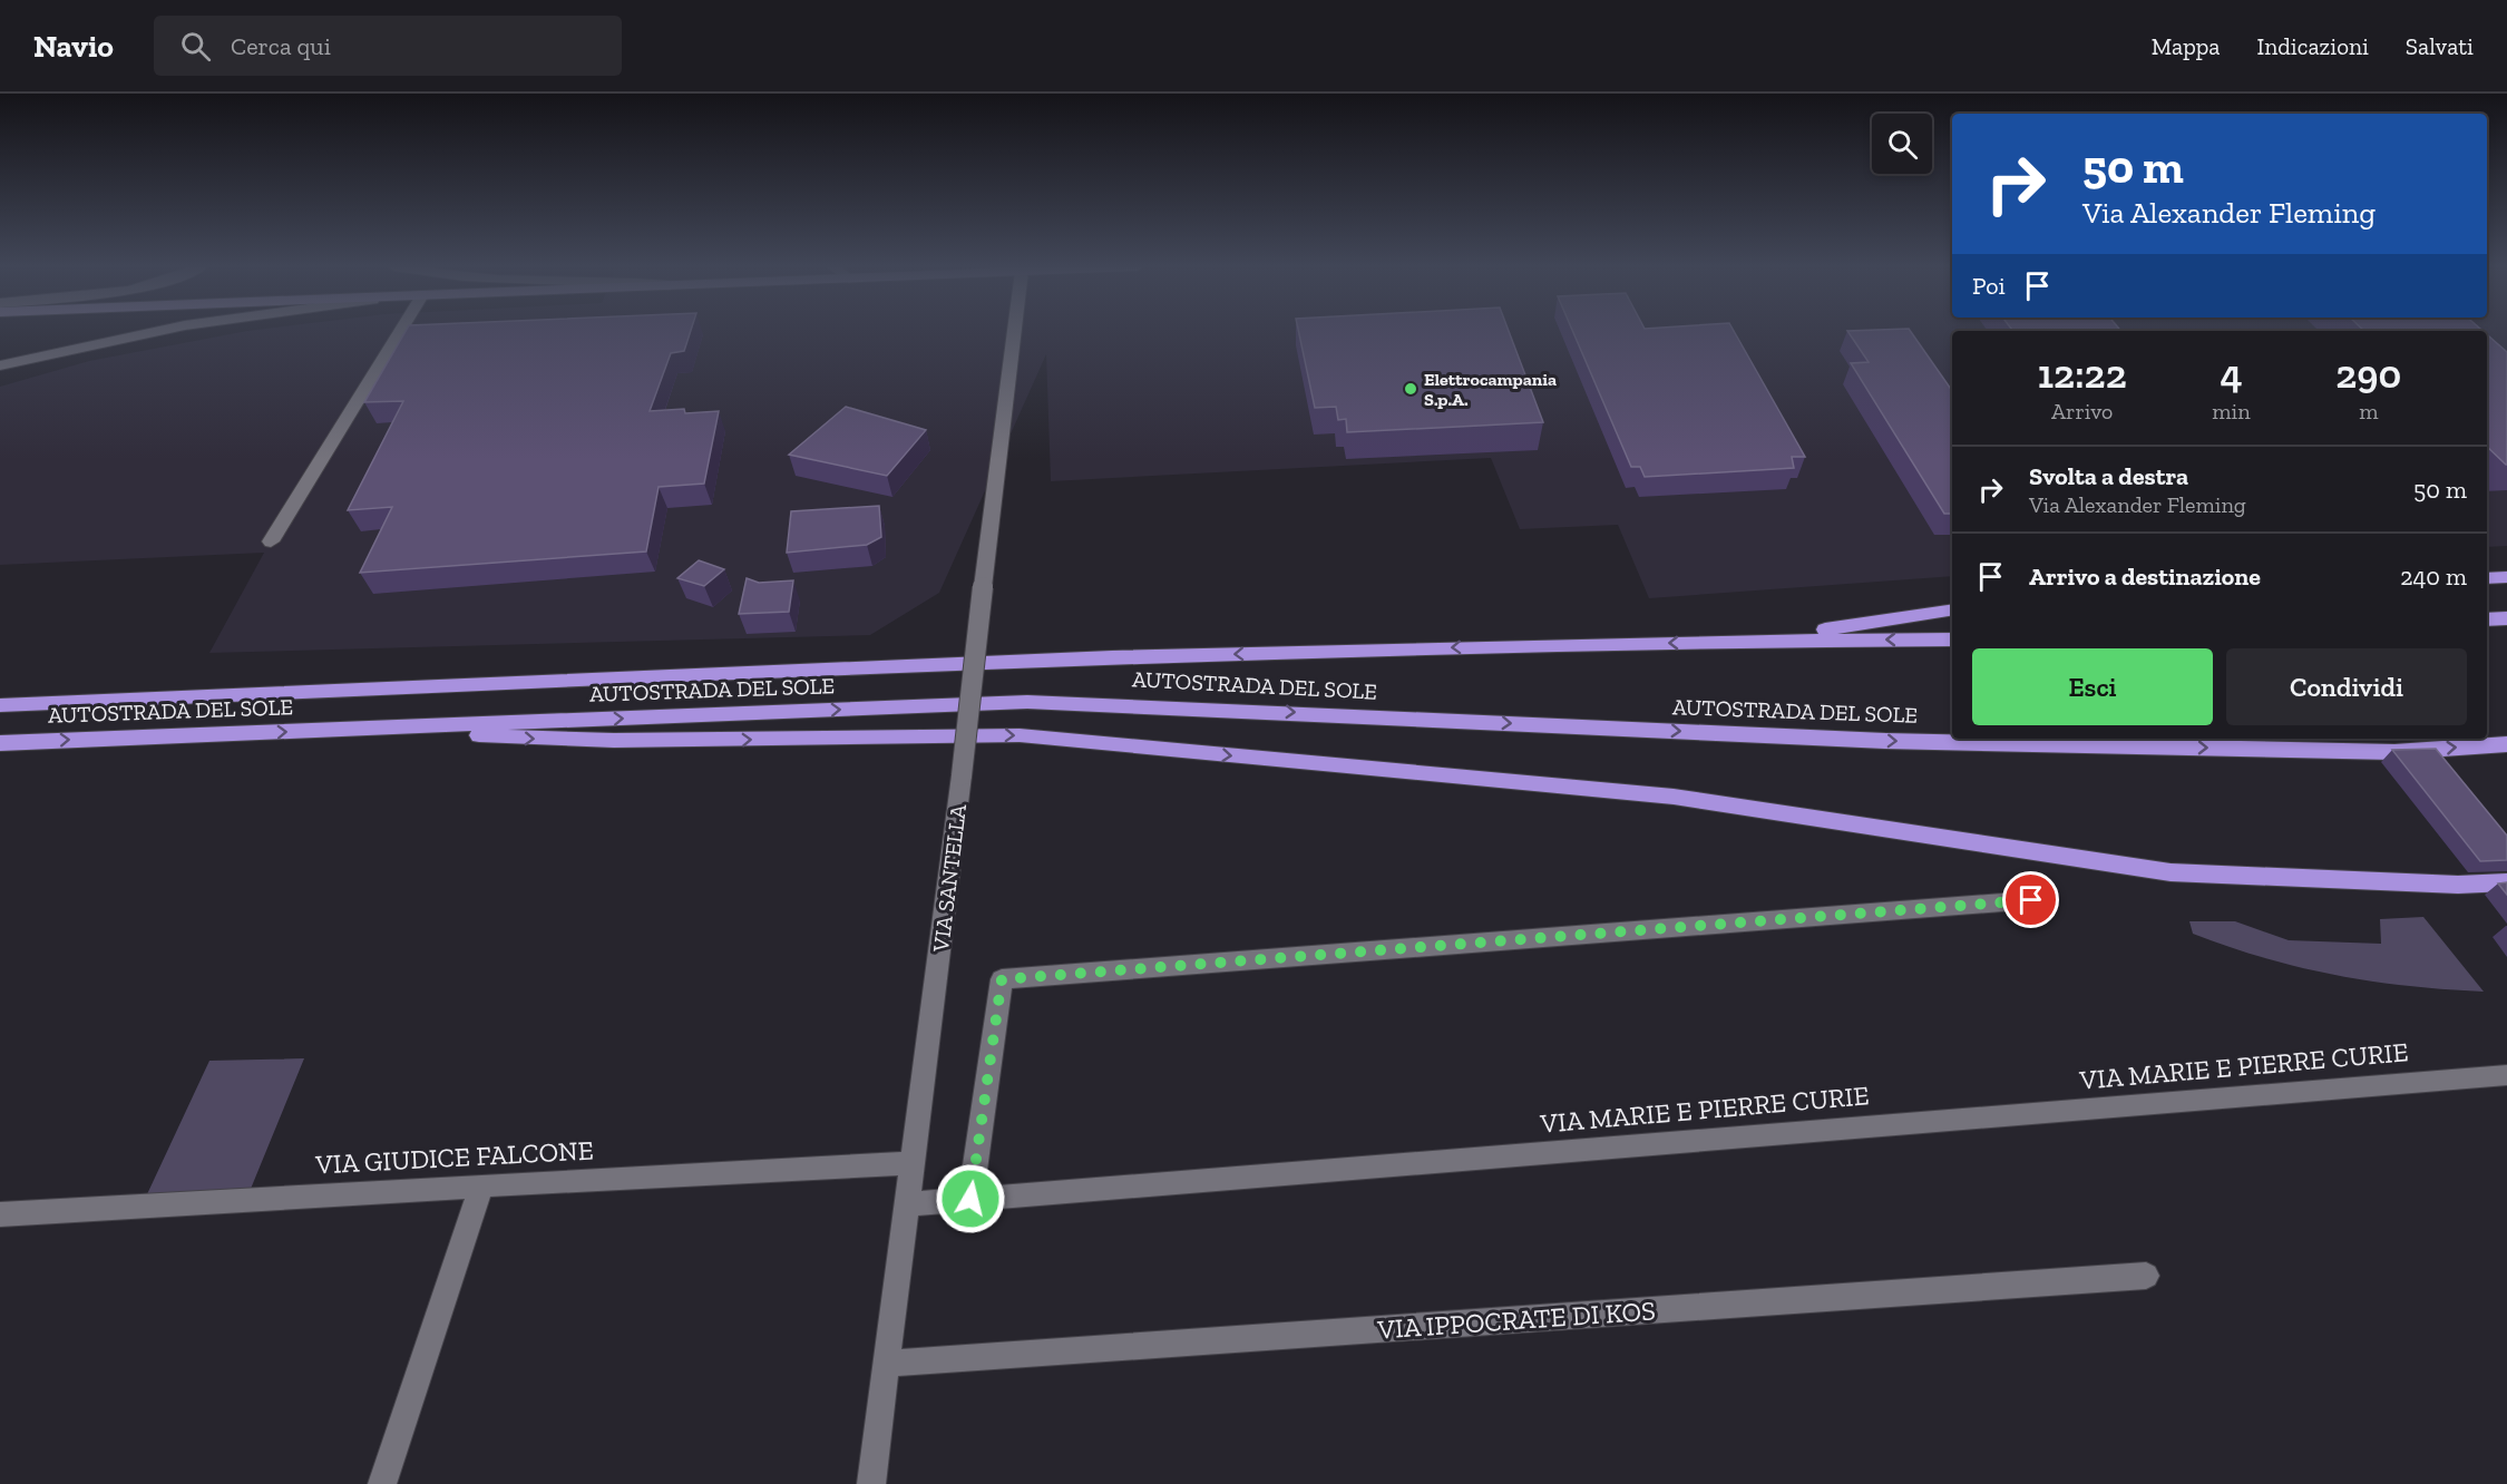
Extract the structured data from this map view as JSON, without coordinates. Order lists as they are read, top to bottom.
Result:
{
  "streets": {
    "highway": ["AUTOSTRADA DEL SOLE"],
    "street": [
      "VIA SANTELLA",
      "VIA MARIE E PIERRE CURIE",
      "VIA GIUDICE FALCONE",
      "VIA IPPOCRATE DI KOS"
    ]
  },
  "crossings": [
    ["VIA SANTELLA", "VIA MARIE E PIERRE CURIE"],
    ["VIA SANTELLA", "VIA GIUDICE FALCONE"],
    ["VIA SANTELLA", "VIA IPPOCRATE DI KOS"]
  ],
  "places": ["Elettrocampania S.p.A."],
  "page": {
    "header": "Navio",
    "search": "Cerca qui",
    "nav": ["Mappa", "Indicazioni", "Salvati"],
    "turn": ["50 m", "Via Alexander Fleming"],
    "then": "Poi",
    "eta": [
      "12:22",
      "Arrivo",
      "4",
      "min",
      "290",
      "m"
    ],
    "list": [
      {
        "name": "Svolta a destra",
        "note": "Via Alexander Fleming",
        "value": "50 m"
      },
      {
        "name": "Arrivo a destinazione",
        "value": "240 m"
      }
    ],
    "buttons": ["Esci", "Condividi"]
  }
}
